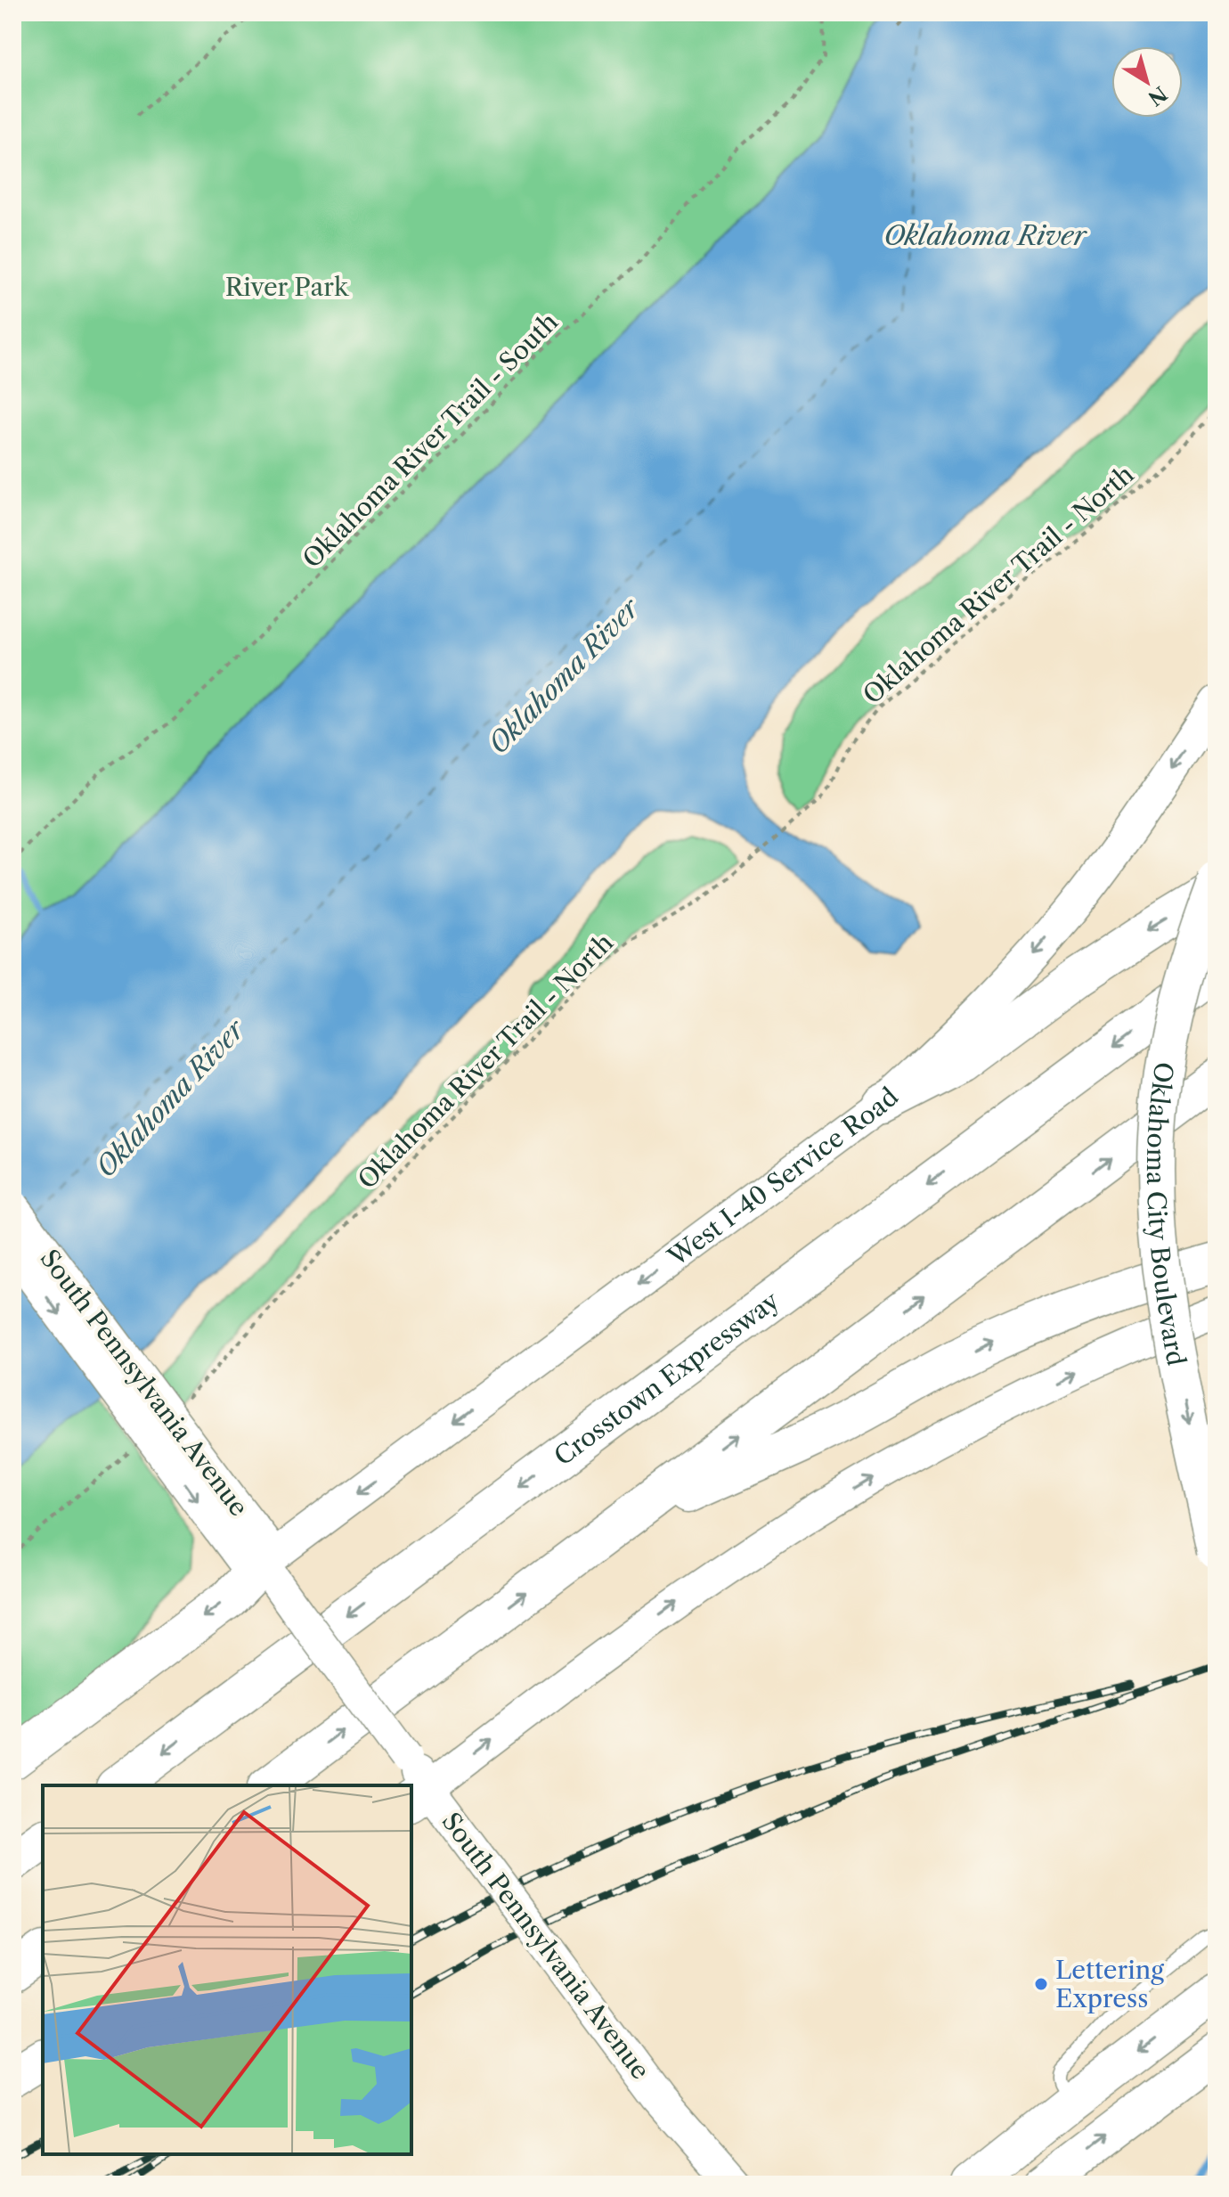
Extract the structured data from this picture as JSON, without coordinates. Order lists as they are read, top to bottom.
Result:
{
  "streets": {
    "highway": ["Crosstown Expressway"],
    "main road": ["West I-40 Service Road", "Oklahoma City Boulevard", "South Pennsylvania Avenue"],
    "path": ["Oklahoma River Trail - South", "Oklahoma River Trail - North"]
  },
  "crossings": [
    ["West I-40 Service Road", "South Pennsylvania Avenue"]
  ],
  "one_way": ["Oklahoma City Boulevard"],
  "water": ["Oklahoma River"],
  "parks": ["River Park"],
  "places": ["Lettering Express"],
  "north": "bottom right"
}
